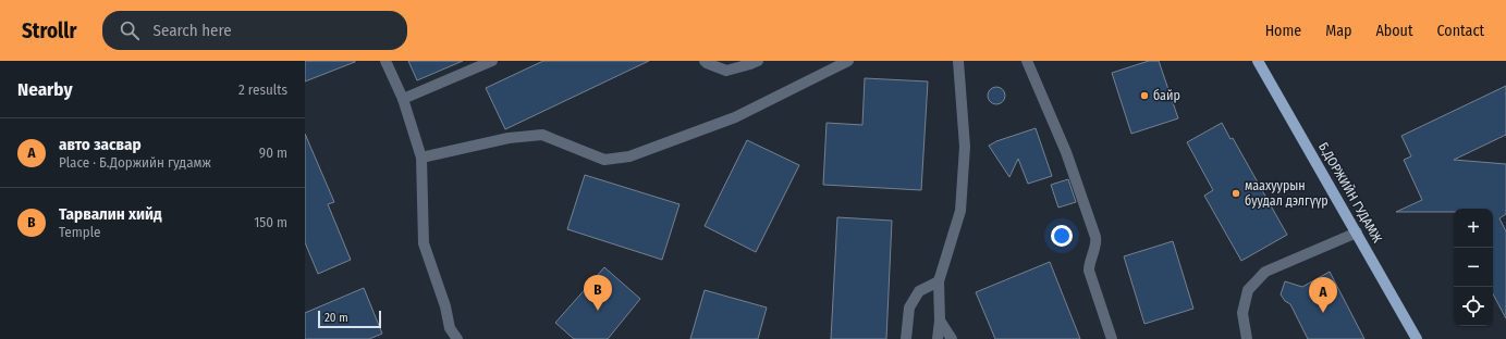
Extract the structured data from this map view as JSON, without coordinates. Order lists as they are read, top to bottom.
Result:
{
  "streets": {
    "main road": ["Б.ДОРЖИЙН ГУДАМЖ"]
  },
  "places": ["байр", "маахуурын буудал дэлгүүр"],
  "scale_bar": "20 m",
  "page": {
    "header": "Strollr",
    "search": "Search here",
    "nav": [
      "Home",
      "Map",
      "About",
      "Contact"
    ],
    "heading": ["Nearby", "2 results"],
    "list": [
      {
        "mark": "A",
        "name": "авто засвар",
        "note": "Place · Б.Доржийн гудамж",
        "value": "90 m"
      },
      {
        "mark": "B",
        "name": "Тарвалин хийд",
        "note": "Temple",
        "value": "150 m"
      }
    ],
    "map_buttons": ["+", "−"],
    "pins": ["B", "A"],
    "scale": "20 m"
  }
}
